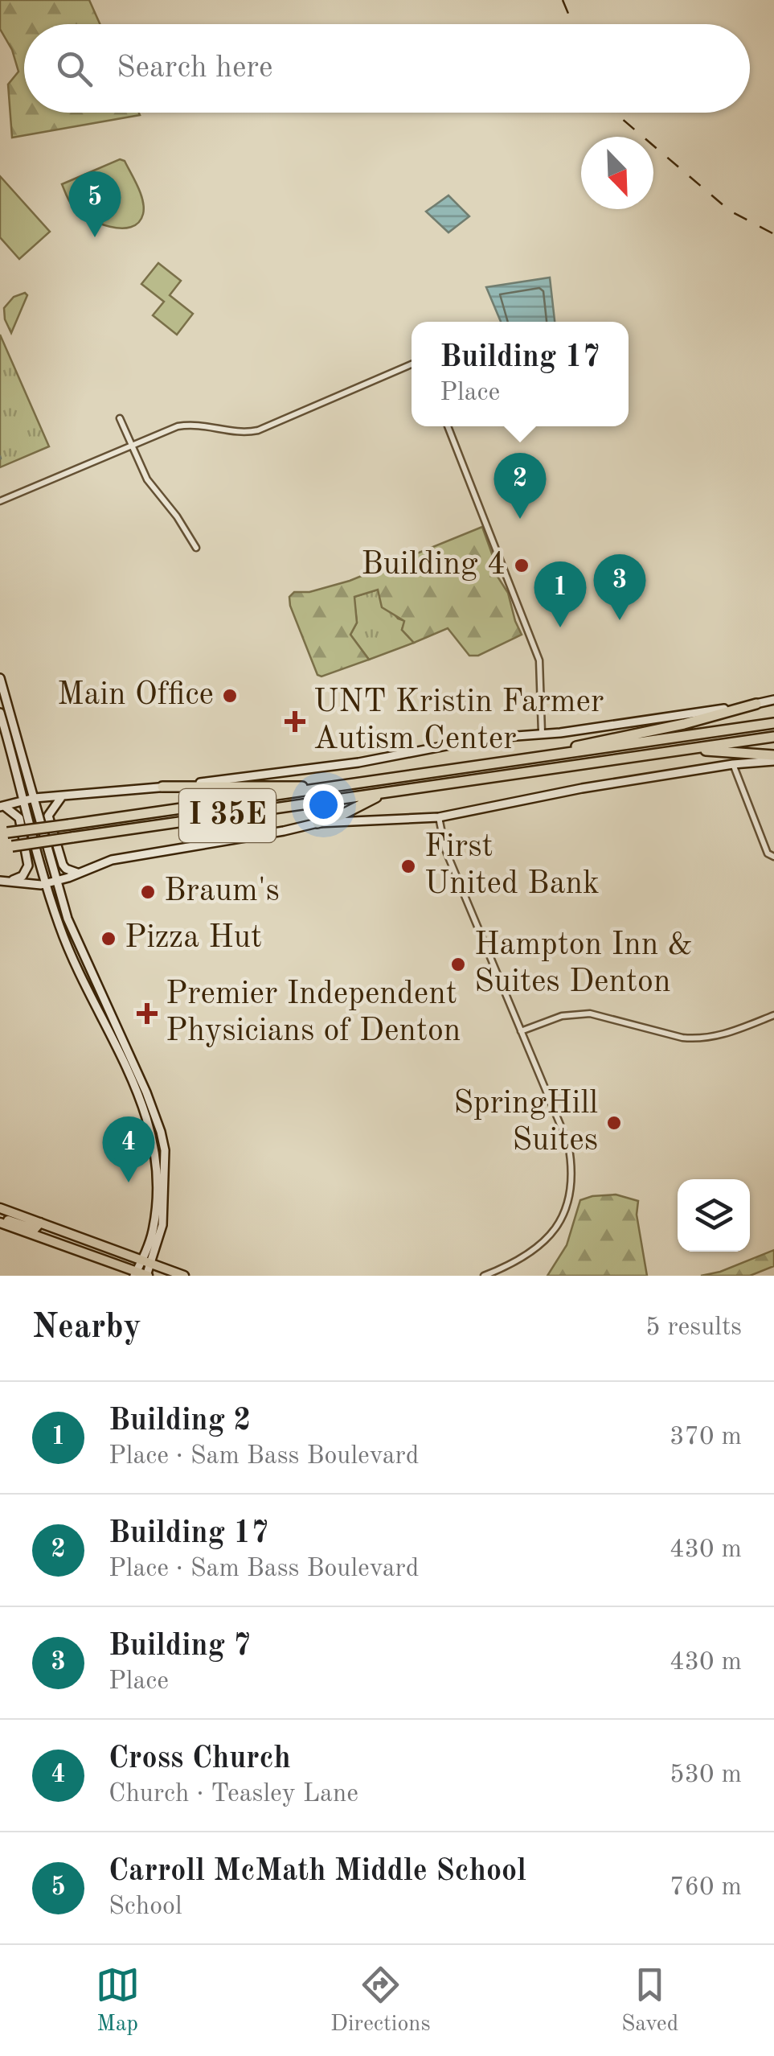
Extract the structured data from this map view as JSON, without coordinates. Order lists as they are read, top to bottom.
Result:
{
  "streets": {
    "highway": ["I 35E"]
  },
  "places": {
    "other": [
      "Building 4",
      "Main Office",
      "First United Bank",
      "Braum's",
      "Pizza Hut",
      "Hampton Inn & Suites Denton",
      "SpringHill Suites"
    ],
    "health": ["UNT Kristin Farmer Autism Center", "Premier Independent Physicians of Denton"]
  },
  "north": "bottom right",
  "page": {
    "search": "Search here",
    "pins": [
      "5",
      "2",
      "3",
      "1",
      "4"
    ],
    "popup": ["Building 17", "Place"],
    "heading": ["Nearby", "5 results"],
    "list": [
      {
        "mark": "1",
        "name": "Building 2",
        "note": "Place · Sam Bass Boulevard",
        "value": "370 m"
      },
      {
        "mark": "2",
        "name": "Building 17",
        "note": "Place · Sam Bass Boulevard",
        "value": "430 m"
      },
      {
        "mark": "3",
        "name": "Building 7",
        "note": "Place",
        "value": "430 m"
      },
      {
        "mark": "4",
        "name": "Cross Church",
        "note": "Church · Teasley Lane",
        "value": "530 m"
      },
      {
        "mark": "5",
        "name": "Carroll McMath Middle School",
        "note": "School",
        "value": "760 m"
      }
    ],
    "nav": ["Map", "Directions", "Saved"]
  }
}
